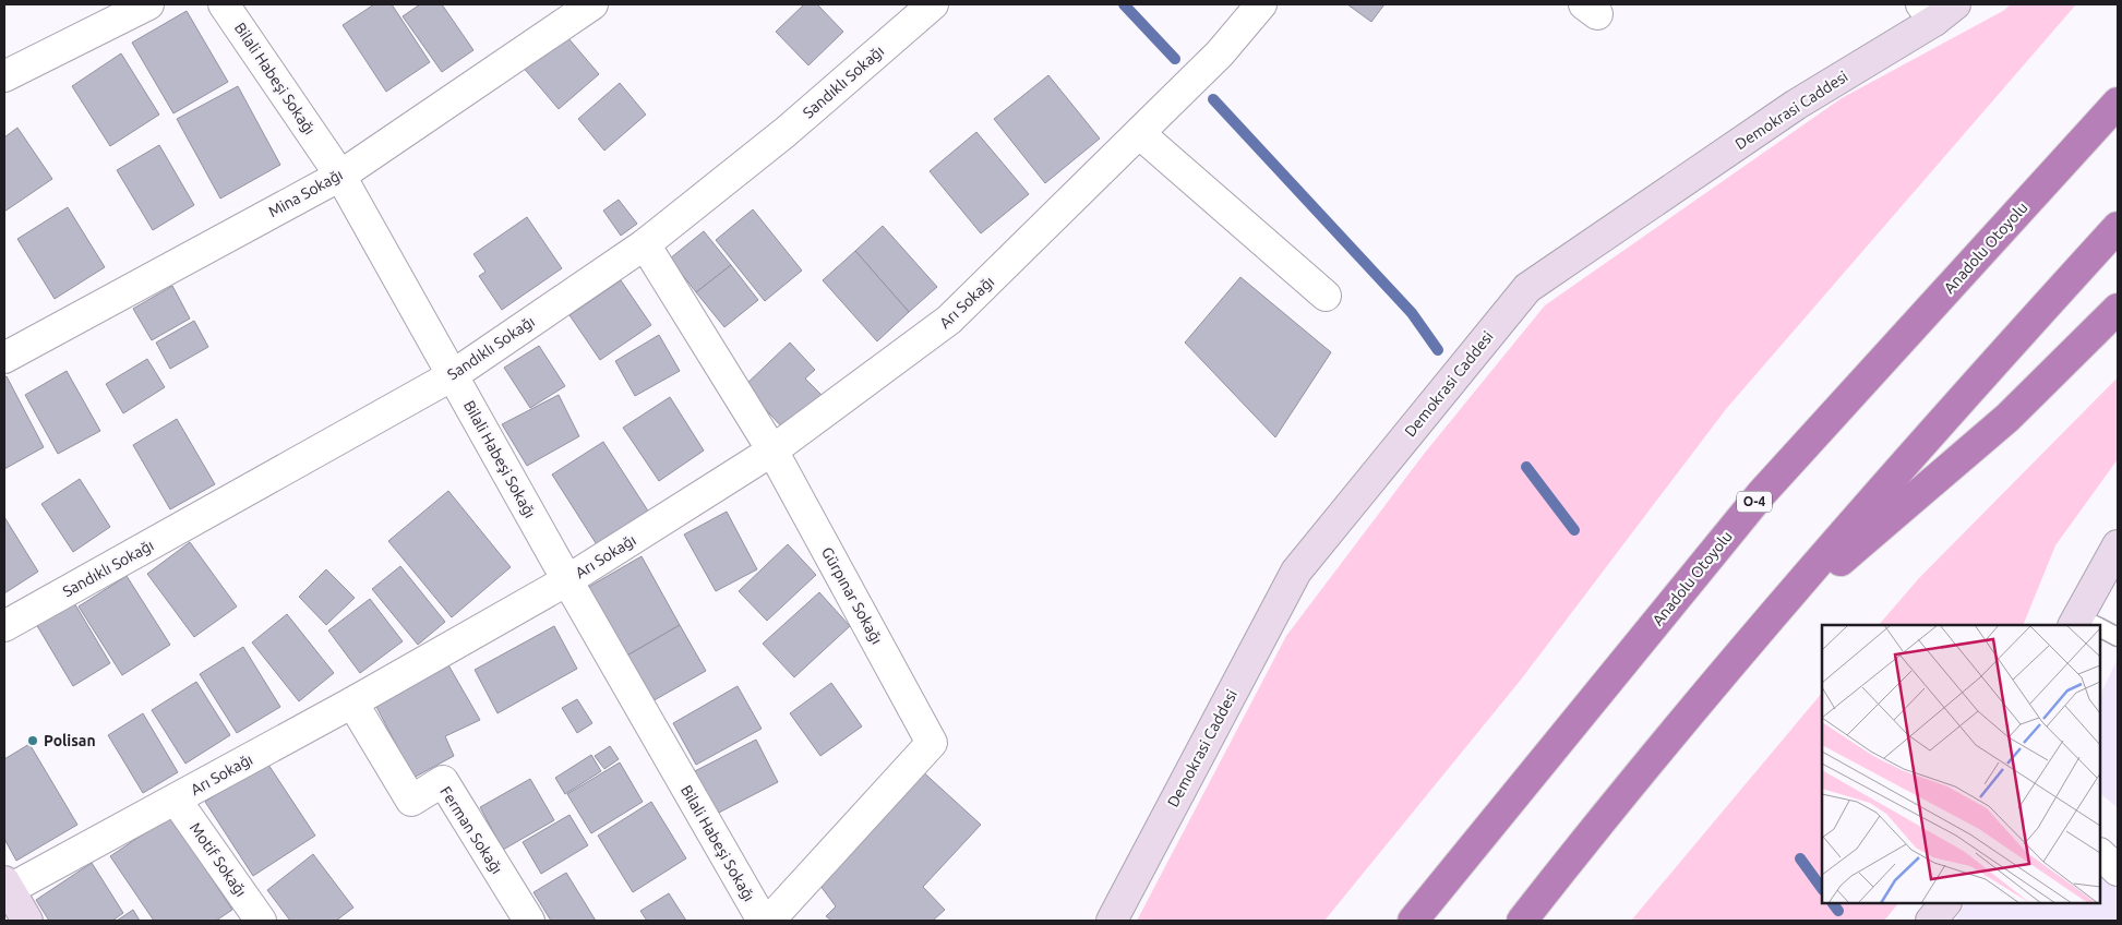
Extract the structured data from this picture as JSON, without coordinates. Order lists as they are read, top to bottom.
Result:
{
  "streets": {
    "highway": ["Anadolu Otoyolu", "O-4"],
    "street": [
      "Bilali Habeşi Sokağı",
      "Sandıklı Sokağı",
      "Demokrasi Caddesi",
      "Mina Sokağı",
      "Arı Sokağı",
      "Gürpınar Sokağı",
      "Ferman Sokağı",
      "Motif Sokağı"
    ]
  },
  "crossings": [
    ["Bilali Habeşi Sokağı", "Sandıklı Sokağı"],
    ["Bilali Habeşi Sokağı", "Mina Sokağı"],
    ["Bilali Habeşi Sokağı", "Arı Sokağı"],
    ["Sandıklı Sokağı", "Gürpınar Sokağı"],
    ["Arı Sokağı", "Gürpınar Sokağı"],
    ["Arı Sokağı", "Ferman Sokağı"],
    ["Arı Sokağı", "Motif Sokağı"]
  ],
  "places": ["Polisan"]
}
